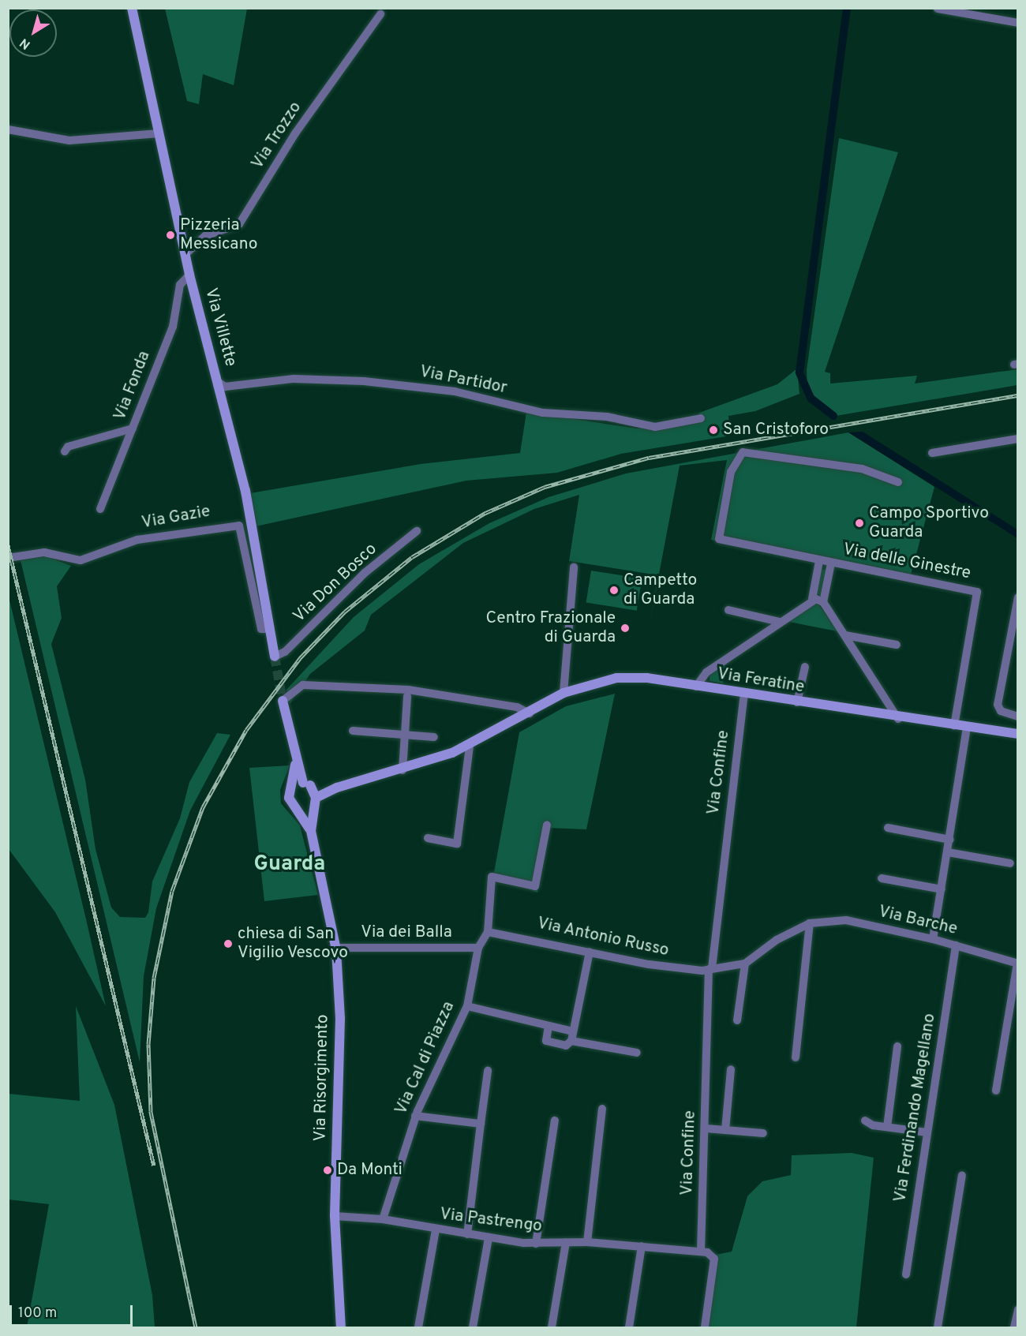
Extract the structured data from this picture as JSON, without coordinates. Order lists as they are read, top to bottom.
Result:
{
  "streets": {
    "street": [
      "Via Trozzo",
      "Via Villette",
      "Via Partidor",
      "Via Fonda",
      "Via Gazie",
      "Via delle Ginestre",
      "Via Don Bosco",
      "Via Feratine",
      "Via Confine",
      "Via Barche",
      "Via dei Balla",
      "Via Antonio Russo",
      "Via Cal di Piazza",
      "Via Risorgimento",
      "Via Ferdinando Magellano",
      "Via Pastrengo"
    ]
  },
  "crossings": [
    ["Via Trozzo", "Via Villette"],
    ["Via Villette", "Via Partidor"],
    ["Via Villette", "Via Fonda"],
    ["Via Villette", "Via Gazie"],
    ["Via Villette", "Via Don Bosco"],
    ["Via delle Ginestre", "Via Feratine"],
    ["Via Feratine", "Via Confine"],
    ["Via Feratine", "Via Risorgimento"],
    ["Via Confine", "Via Barche"],
    ["Via Confine", "Via Antonio Russo"],
    ["Via Confine", "Via Pastrengo"],
    ["Via Barche", "Via Antonio Russo"],
    ["Via Barche", "Via Ferdinando Magellano"],
    ["Via dei Balla", "Via Cal di Piazza"],
    ["Via dei Balla", "Via Risorgimento"],
    ["Via Antonio Russo", "Via Cal di Piazza"],
    ["Via Cal di Piazza", "Via Pastrengo"],
    ["Via Risorgimento", "Via Pastrengo"]
  ],
  "districts": ["Guarda"],
  "places": [
    "Pizzeria Messicano",
    "San Cristoforo",
    "Campo Sportivo Guarda",
    "Campetto di Guarda",
    "Centro Frazionale di Guarda",
    "chiesa di San Vigilio Vescovo",
    "Da Monti"
  ],
  "scale_bar": "100 m",
  "north": "bottom left"
}
